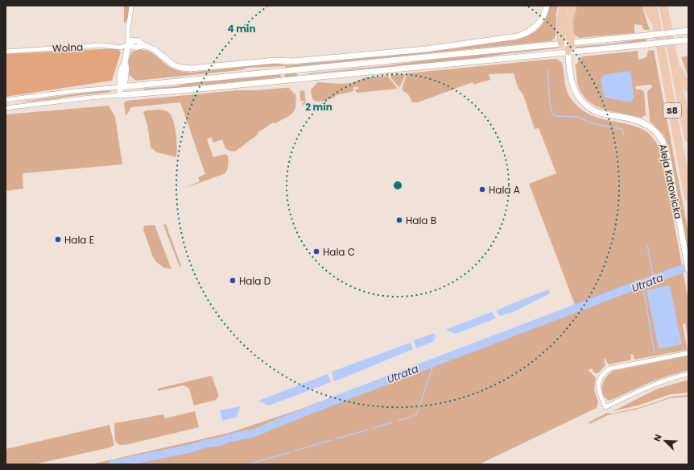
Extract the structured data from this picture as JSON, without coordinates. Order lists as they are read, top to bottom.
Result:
{
  "streets": {
    "highway": ["S8"],
    "street": ["Wolna", "Aleja Katowicka"]
  },
  "water": ["Utrata"],
  "places": [
    "Hala A",
    "Hala B",
    "Hala E",
    "Hala C",
    "Hala D"
  ],
  "north": "top left",
  "rings": ["4 min", "2 min"]
}
